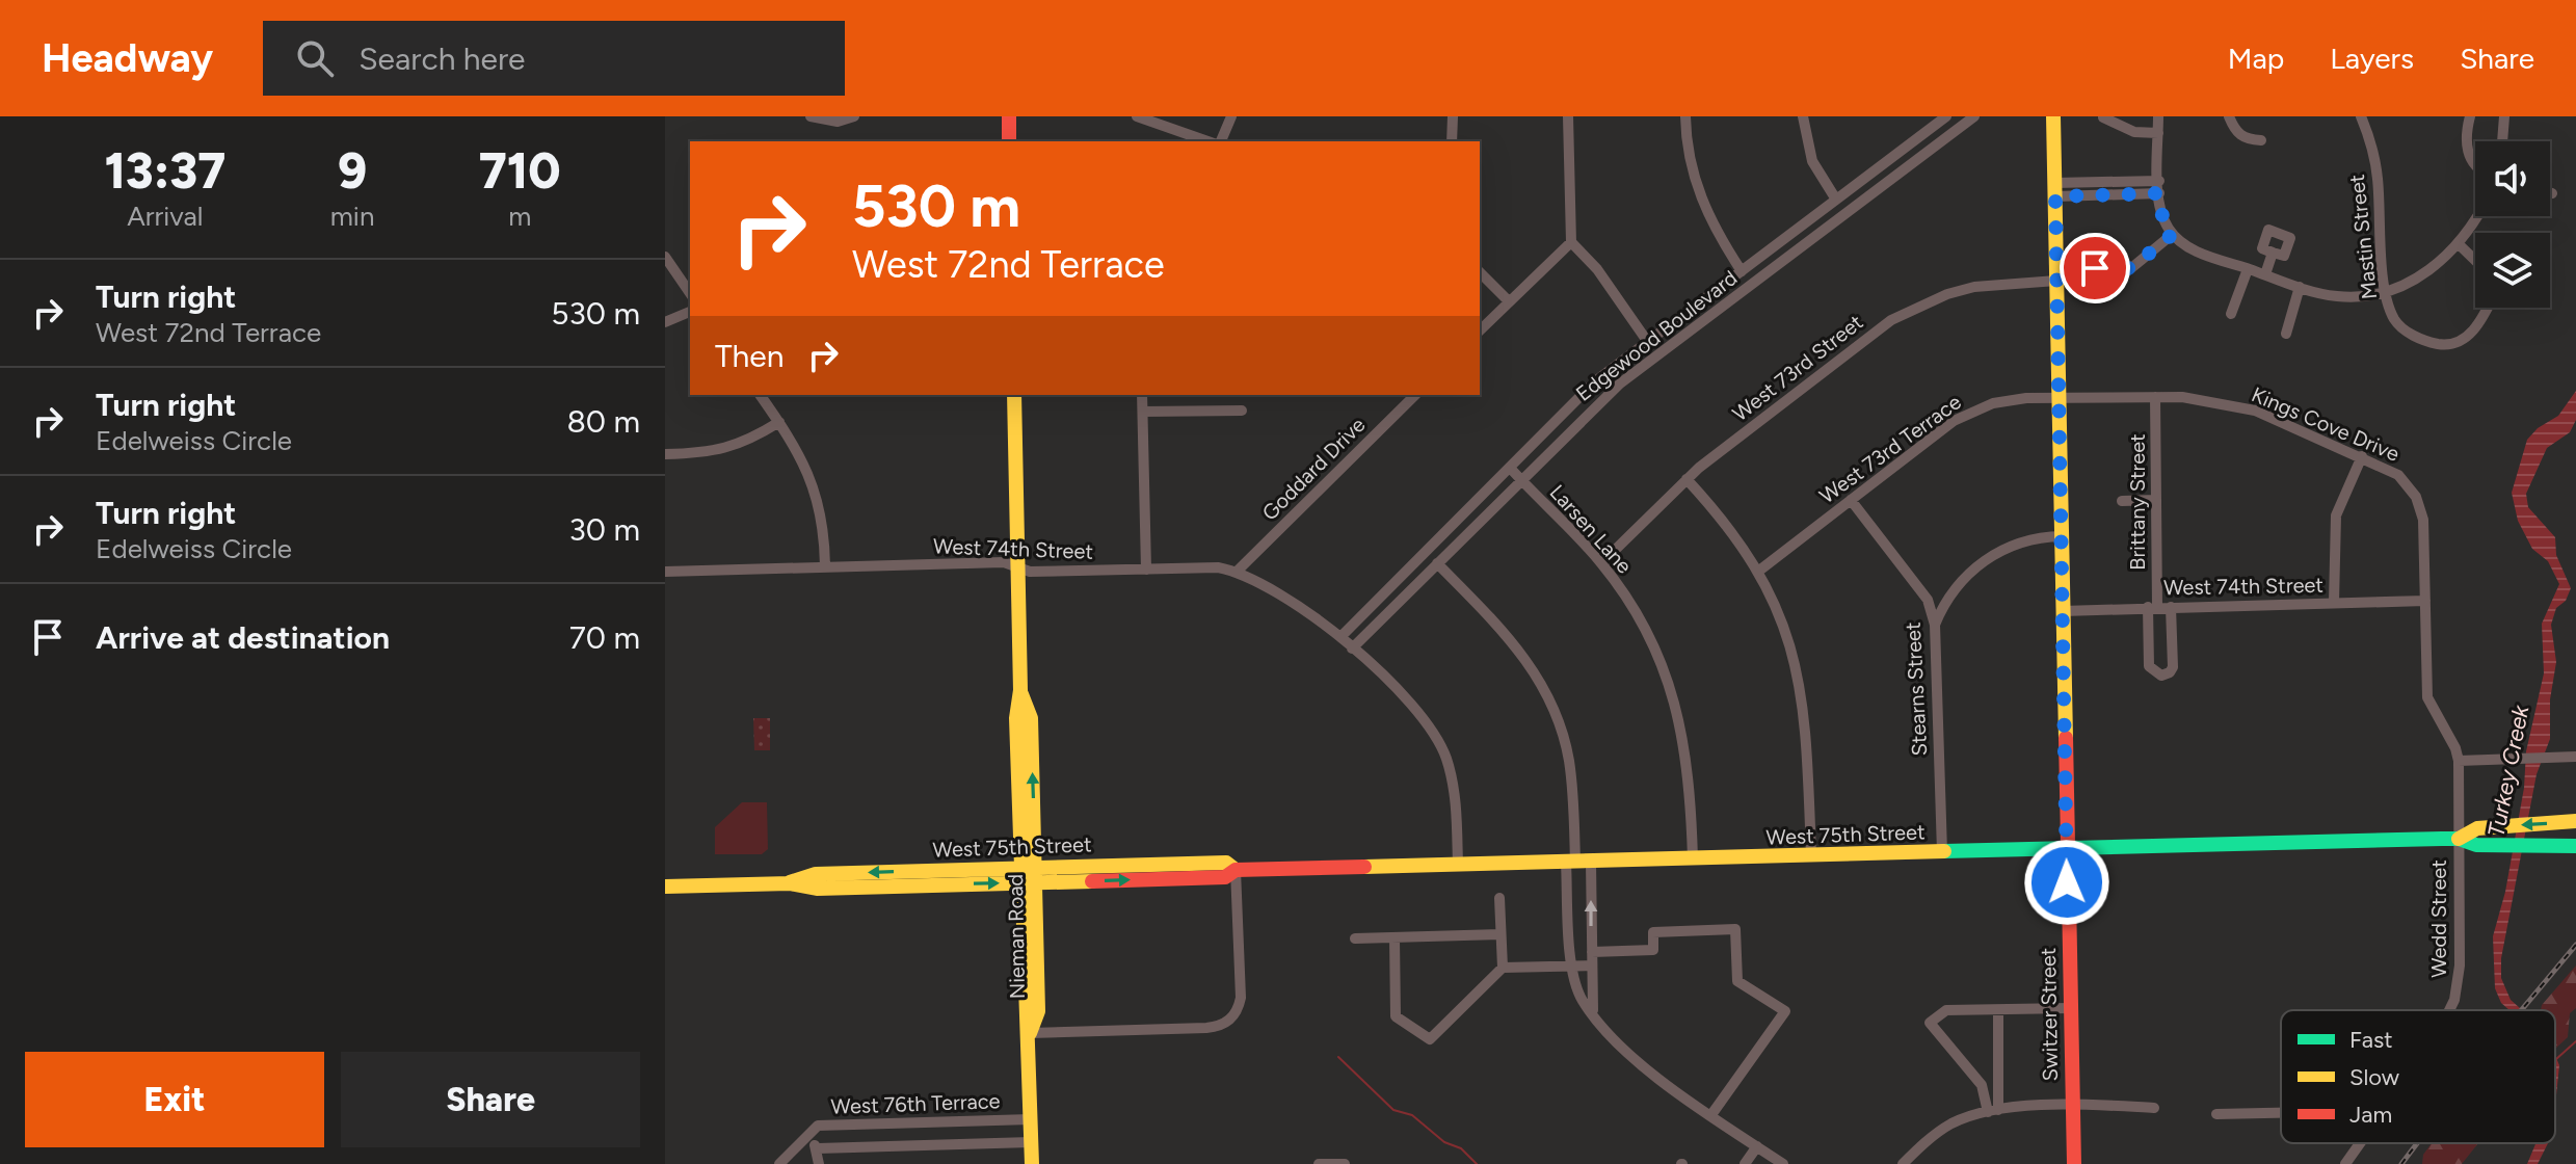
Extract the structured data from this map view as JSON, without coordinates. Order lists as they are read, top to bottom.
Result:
{
  "streets": {
    "main road": ["West 75th Street", "Nieman Road", "Switzer Street"],
    "street": [
      "Mastin Street",
      "Edgewood Boulevard",
      "West 73rd Street",
      "Kings Cove Drive",
      "West 73rd Terrace",
      "Goddard Drive",
      "Brittany Street",
      "Larsen Lane",
      "West 74th Street",
      "Stearns Street",
      "Wedd Street",
      "West 76th Terrace"
    ]
  },
  "crossings": [
    ["Edgewood Boulevard", "Larsen Lane"],
    ["Edgewood Boulevard", "West 74th Street"],
    ["West 73rd Street", "Larsen Lane"],
    ["West 73rd Street", "Switzer Street"],
    ["Kings Cove Drive", "West 73rd Terrace"],
    ["Kings Cove Drive", "Brittany Street"],
    ["Kings Cove Drive", "West 74th Street"],
    ["Kings Cove Drive", "West 75th Street"],
    ["Kings Cove Drive", "Wedd Street"],
    ["Kings Cove Drive", "Switzer Street"],
    ["West 73rd Terrace", "Stearns Street"],
    ["West 73rd Terrace", "Switzer Street"],
    ["Goddard Drive", "West 74th Street"],
    ["Brittany Street", "West 74th Street"],
    ["Larsen Lane", "West 75th Street"],
    ["West 74th Street", "West 75th Street"],
    ["West 74th Street", "Nieman Road"],
    ["West 74th Street", "Switzer Street"],
    ["Stearns Street", "West 75th Street"],
    ["West 75th Street", "Wedd Street"],
    ["West 75th Street", "Nieman Road"],
    ["West 75th Street", "Switzer Street"],
    ["Nieman Road", "West 76th Terrace"]
  ],
  "water": ["Turkey Creek"],
  "legend": ["Fast", "Slow", "Jam"],
  "page": {
    "header": "Headway",
    "search": "Search here",
    "nav": ["Map", "Layers", "Share"],
    "eta": [
      "13:37",
      "Arrival",
      "9",
      "min",
      "710",
      "m"
    ],
    "turn": ["530 m", "West 72nd Terrace"],
    "list": [
      {
        "name": "Turn right",
        "note": "West 72nd Terrace",
        "value": "530 m"
      },
      {
        "name": "Turn right",
        "note": "Edelweiss Circle",
        "value": "80 m"
      },
      {
        "name": "Turn right",
        "note": "Edelweiss Circle",
        "value": "30 m"
      },
      {
        "name": "Arrive at destination",
        "value": "70 m"
      }
    ],
    "then": "Then",
    "buttons": ["Exit", "Share"]
  }
}
